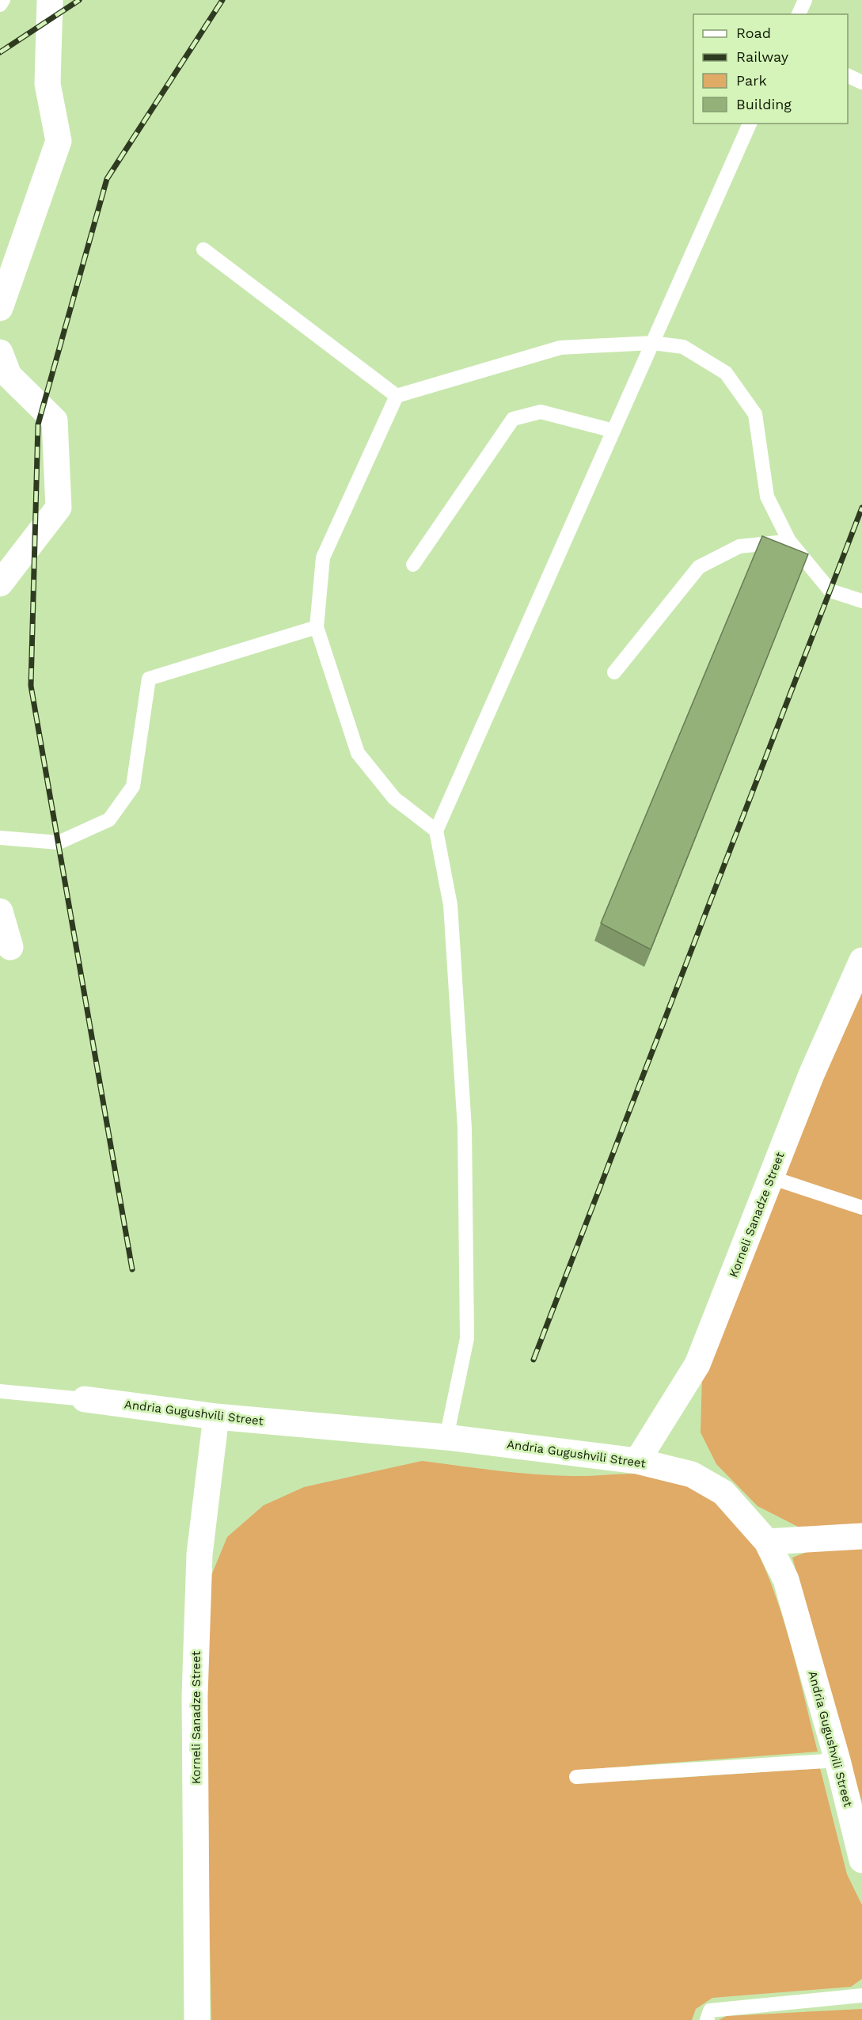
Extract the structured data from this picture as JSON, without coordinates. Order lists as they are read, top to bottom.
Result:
{
  "streets": {
    "street": ["Korneli Sanadze Street", "Andria Gugushvili Street"]
  },
  "crossings": [
    ["Korneli Sanadze Street", "Andria Gugushvili Street"]
  ],
  "legend": [
    "Road",
    "Railway",
    "Park",
    "Building"
  ]
}
